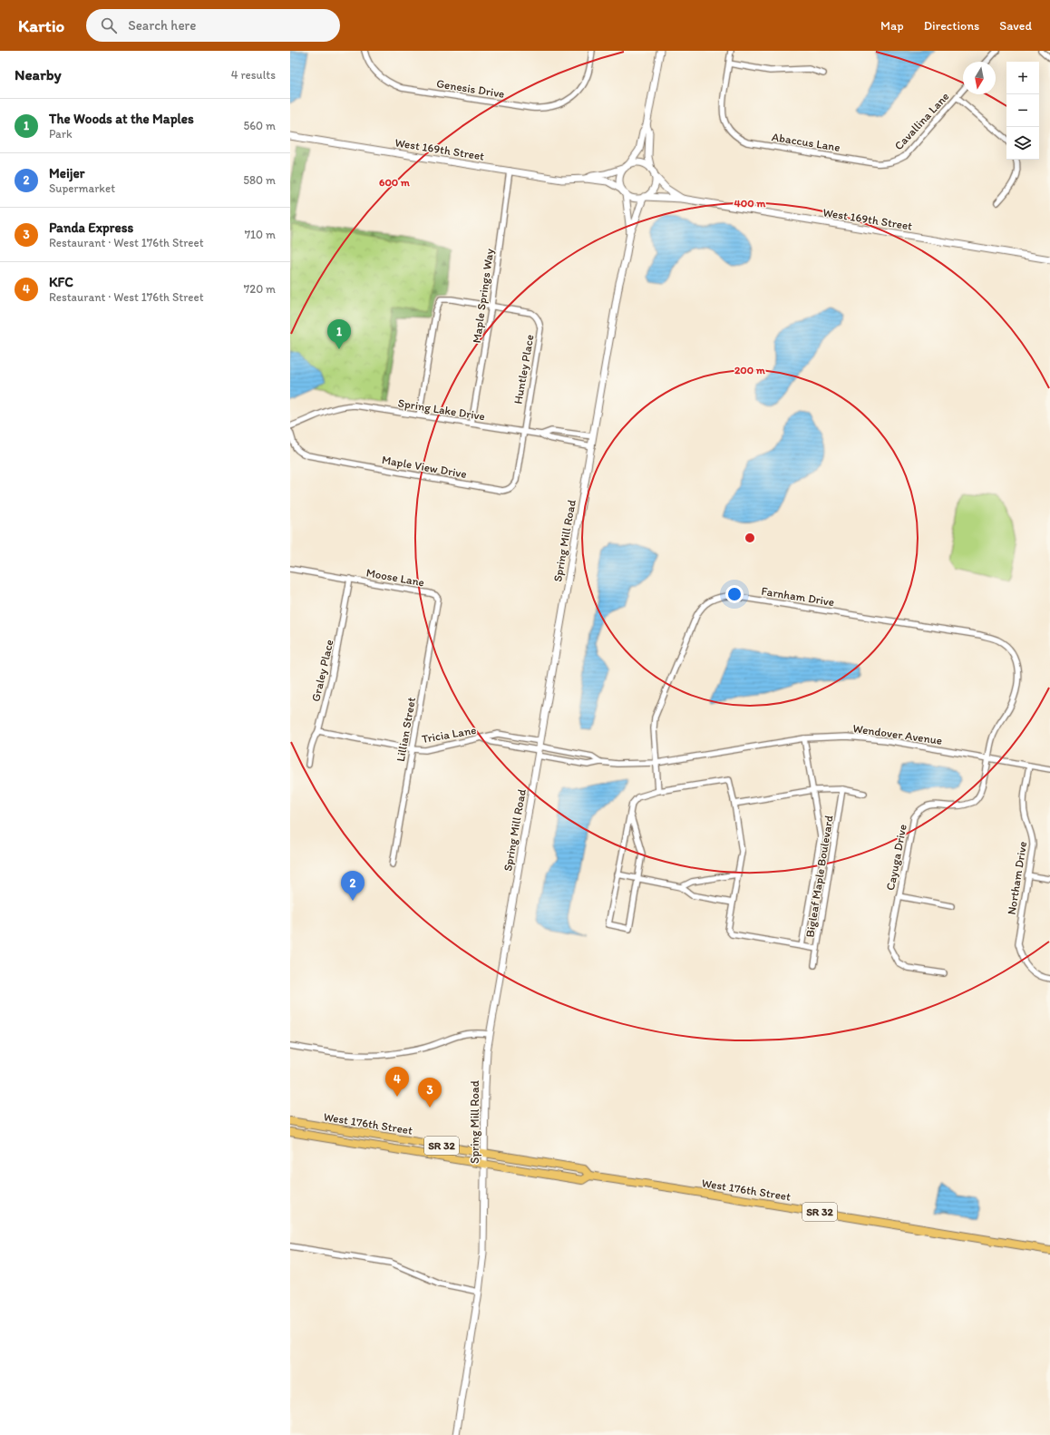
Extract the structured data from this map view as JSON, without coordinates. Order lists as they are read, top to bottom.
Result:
{
  "streets": {
    "main road": ["West 176th Street", "SR 32"],
    "street": [
      "Genesis Drive",
      "Cavallina Lane",
      "Abaccus Lane",
      "West 169th Street",
      "Maple Springs Way",
      "Huntley Place",
      "Spring Lake Drive",
      "Maple View Drive",
      "Spring Mill Road",
      "Moose Lane",
      "Farnham Drive",
      "Graley Place",
      "Lillian Street",
      "Tricia Lane",
      "Wendover Avenue",
      "Cayuga Drive",
      "Bigleaf Maple Boulevard",
      "Northam Drive"
    ]
  },
  "crossings": [
    ["Cavallina Lane", "Abaccus Lane"],
    ["West 169th Street", "Maple Springs Way"],
    ["West 169th Street", "Spring Mill Road"],
    ["Maple Springs Way", "Huntley Place"],
    ["Maple Springs Way", "Spring Lake Drive"],
    ["Huntley Place", "Spring Lake Drive"],
    ["Huntley Place", "Maple View Drive"],
    ["Spring Lake Drive", "Maple View Drive"],
    ["Spring Lake Drive", "Spring Mill Road"],
    ["Spring Mill Road", "Tricia Lane"],
    ["Spring Mill Road", "Wendover Avenue"],
    ["Spring Mill Road", "West 176th Street"],
    ["Moose Lane", "Graley Place"],
    ["Moose Lane", "Lillian Street"],
    ["Farnham Drive", "Wendover Avenue"],
    ["Farnham Drive", "Cayuga Drive"],
    ["Graley Place", "Tricia Lane"],
    ["Lillian Street", "Tricia Lane"],
    ["Tricia Lane", "Wendover Avenue"],
    ["Wendover Avenue", "Cayuga Drive"],
    ["Wendover Avenue", "Bigleaf Maple Boulevard"],
    ["Wendover Avenue", "Northam Drive"]
  ],
  "north": "bottom",
  "page": {
    "header": "Kartio",
    "search": "Search here",
    "nav": ["Map", "Directions", "Saved"],
    "heading": ["Nearby", "4 results"],
    "map_buttons": ["+", "−"],
    "list": [
      {
        "mark": "1",
        "name": "The Woods at the Maples",
        "note": "Park",
        "value": "560 m"
      },
      {
        "mark": "2",
        "name": "Meijer",
        "note": "Supermarket",
        "value": "580 m"
      },
      {
        "mark": "3",
        "name": "Panda Express",
        "note": "Restaurant · West 176th Street",
        "value": "710 m"
      },
      {
        "mark": "4",
        "name": "KFC",
        "note": "Restaurant · West 176th Street",
        "value": "720 m"
      }
    ],
    "pins": [
      "1",
      "2",
      "4",
      "3"
    ]
  },
  "rings": ["600 m", "400 m", "200 m"]
}
